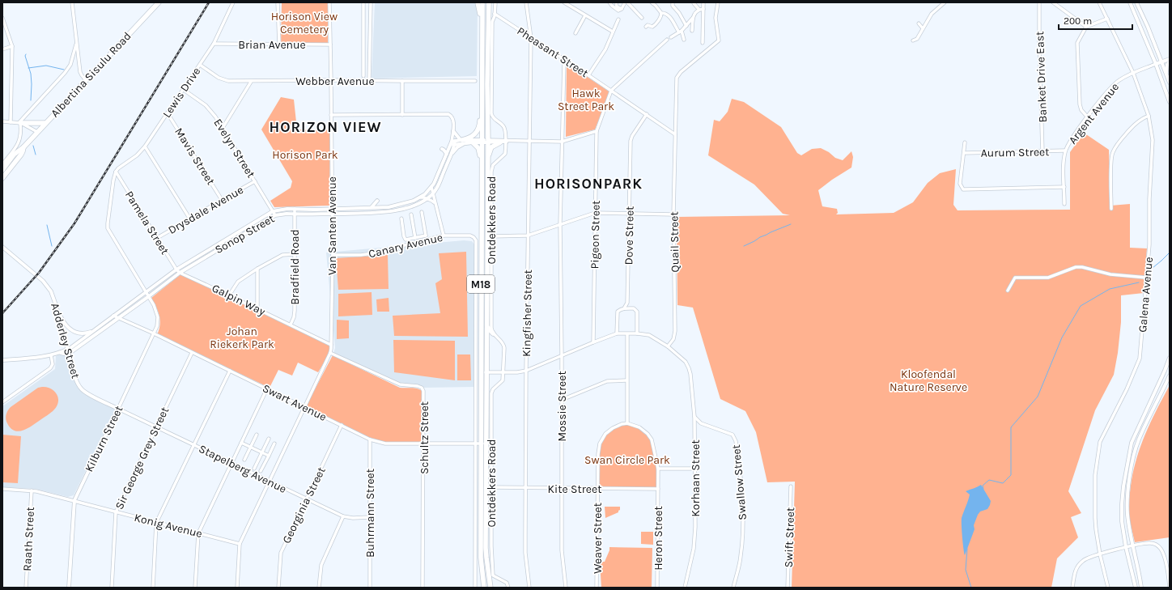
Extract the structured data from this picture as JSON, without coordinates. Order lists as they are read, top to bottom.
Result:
{
  "streets": {
    "main road": ["Albertina Sisulu Road", "Ontdekkers Road", "M18"],
    "street": [
      "Brian Avenue",
      "Pheasant Street",
      "Banket Drive East",
      "Webber Avenue",
      "Lewis Drive",
      "Argent Avenue",
      "Evelyn Street",
      "Aurum Street",
      "Mavis Street",
      "Drysdale Avenue",
      "Pamela Street",
      "Van Santen Avenue",
      "Sonop Street",
      "Pigeon Street",
      "Dove Street",
      "Quail Street",
      "Canary Avenue",
      "Bradfield Road",
      "Galena Avenue",
      "Galpin Way",
      "Kingfisher Street",
      "Adderley Street",
      "Swart Avenue",
      "Mossie Street",
      "Schultz Street",
      "Kilburn Street",
      "Sir George Grey Street",
      "Stapelberg Avenue",
      "Korhaan Street",
      "Swallow Street",
      "Kite Street",
      "Georginia Street",
      "Buhrmann Street",
      "Konig Avenue",
      "Swift Street",
      "Weaver Street",
      "Heron Street",
      "Raath Street"
    ]
  },
  "crossings": [
    ["Brian Avenue", "Lewis Drive"],
    ["Brian Avenue", "Van Santen Avenue"],
    ["Pheasant Street", "Ontdekkers Road"],
    ["Pheasant Street", "Pigeon Street"],
    ["Pheasant Street", "Dove Street"],
    ["Pheasant Street", "Quail Street"],
    ["Pheasant Street", "Kingfisher Street"],
    ["Pheasant Street", "Mossie Street"],
    ["Banket Drive East", "Aurum Street"],
    ["Webber Avenue", "Lewis Drive"],
    ["Webber Avenue", "Van Santen Avenue"],
    ["Lewis Drive", "Evelyn Street"],
    ["Lewis Drive", "Mavis Street"],
    ["Lewis Drive", "Pamela Street"],
    ["Lewis Drive", "Kilburn Street"],
    ["Argent Avenue", "Aurum Street"],
    ["Argent Avenue", "Galena Avenue"],
    ["Evelyn Street", "Drysdale Avenue"],
    ["Evelyn Street", "Sonop Street"],
    ["Mavis Street", "Drysdale Avenue"],
    ["Drysdale Avenue", "Pamela Street"],
    ["Ontdekkers Road", "Canary Avenue"],
    ["Ontdekkers Road", "Swart Avenue"],
    ["Ontdekkers Road", "Kite Street"],
    ["Pamela Street", "Sonop Street"],
    ["Pamela Street", "Galpin Way"],
    ["Pamela Street", "Kilburn Street"],
    ["Van Santen Avenue", "Sonop Street"],
    ["Van Santen Avenue", "Canary Avenue"],
    ["Van Santen Avenue", "Galpin Way"],
    ["Van Santen Avenue", "Swart Avenue"],
    ["Van Santen Avenue", "Schultz Street"],
    ["Van Santen Avenue", "Stapelberg Avenue"],
    ["Van Santen Avenue", "Konig Avenue"],
    ["Sonop Street", "Bradfield Road"],
    ["Sonop Street", "Galpin Way"],
    ["Sonop Street", "Adderley Street"],
    ["Sonop Street", "Swart Avenue"],
    ["Sonop Street", "Kilburn Street"],
    ["Quail Street", "Korhaan Street"],
    ["Bradfield Road", "Galpin Way"],
    ["Kingfisher Street", "Kite Street"],
    ["Adderley Street", "Kilburn Street"],
    ["Adderley Street", "Stapelberg Avenue"],
    ["Swart Avenue", "Schultz Street"],
    ["Swart Avenue", "Kilburn Street"],
    ["Swart Avenue", "Sir George Grey Street"],
    ["Swart Avenue", "Georginia Street"],
    ["Swart Avenue", "Buhrmann Street"],
    ["Mossie Street", "Kite Street"],
    ["Kilburn Street", "Stapelberg Avenue"],
    ["Kilburn Street", "Konig Avenue"],
    ["Sir George Grey Street", "Stapelberg Avenue"],
    ["Sir George Grey Street", "Konig Avenue"],
    ["Stapelberg Avenue", "Georginia Street"],
    ["Stapelberg Avenue", "Buhrmann Street"],
    ["Kite Street", "Weaver Street"],
    ["Kite Street", "Heron Street"],
    ["Konig Avenue", "Raath Street"],
    ["Weaver Street", "Heron Street"]
  ],
  "districts": ["HORIZON VIEW", "HORISONPARK"],
  "parks": [
    "Horison View Cemetery",
    "Hawk Street Park",
    "Horison Park",
    "Johan Riekerk Park",
    "Kloofendal Nature Reserve",
    "Swan Circle Park"
  ],
  "scale_bar": "200 m"
}
